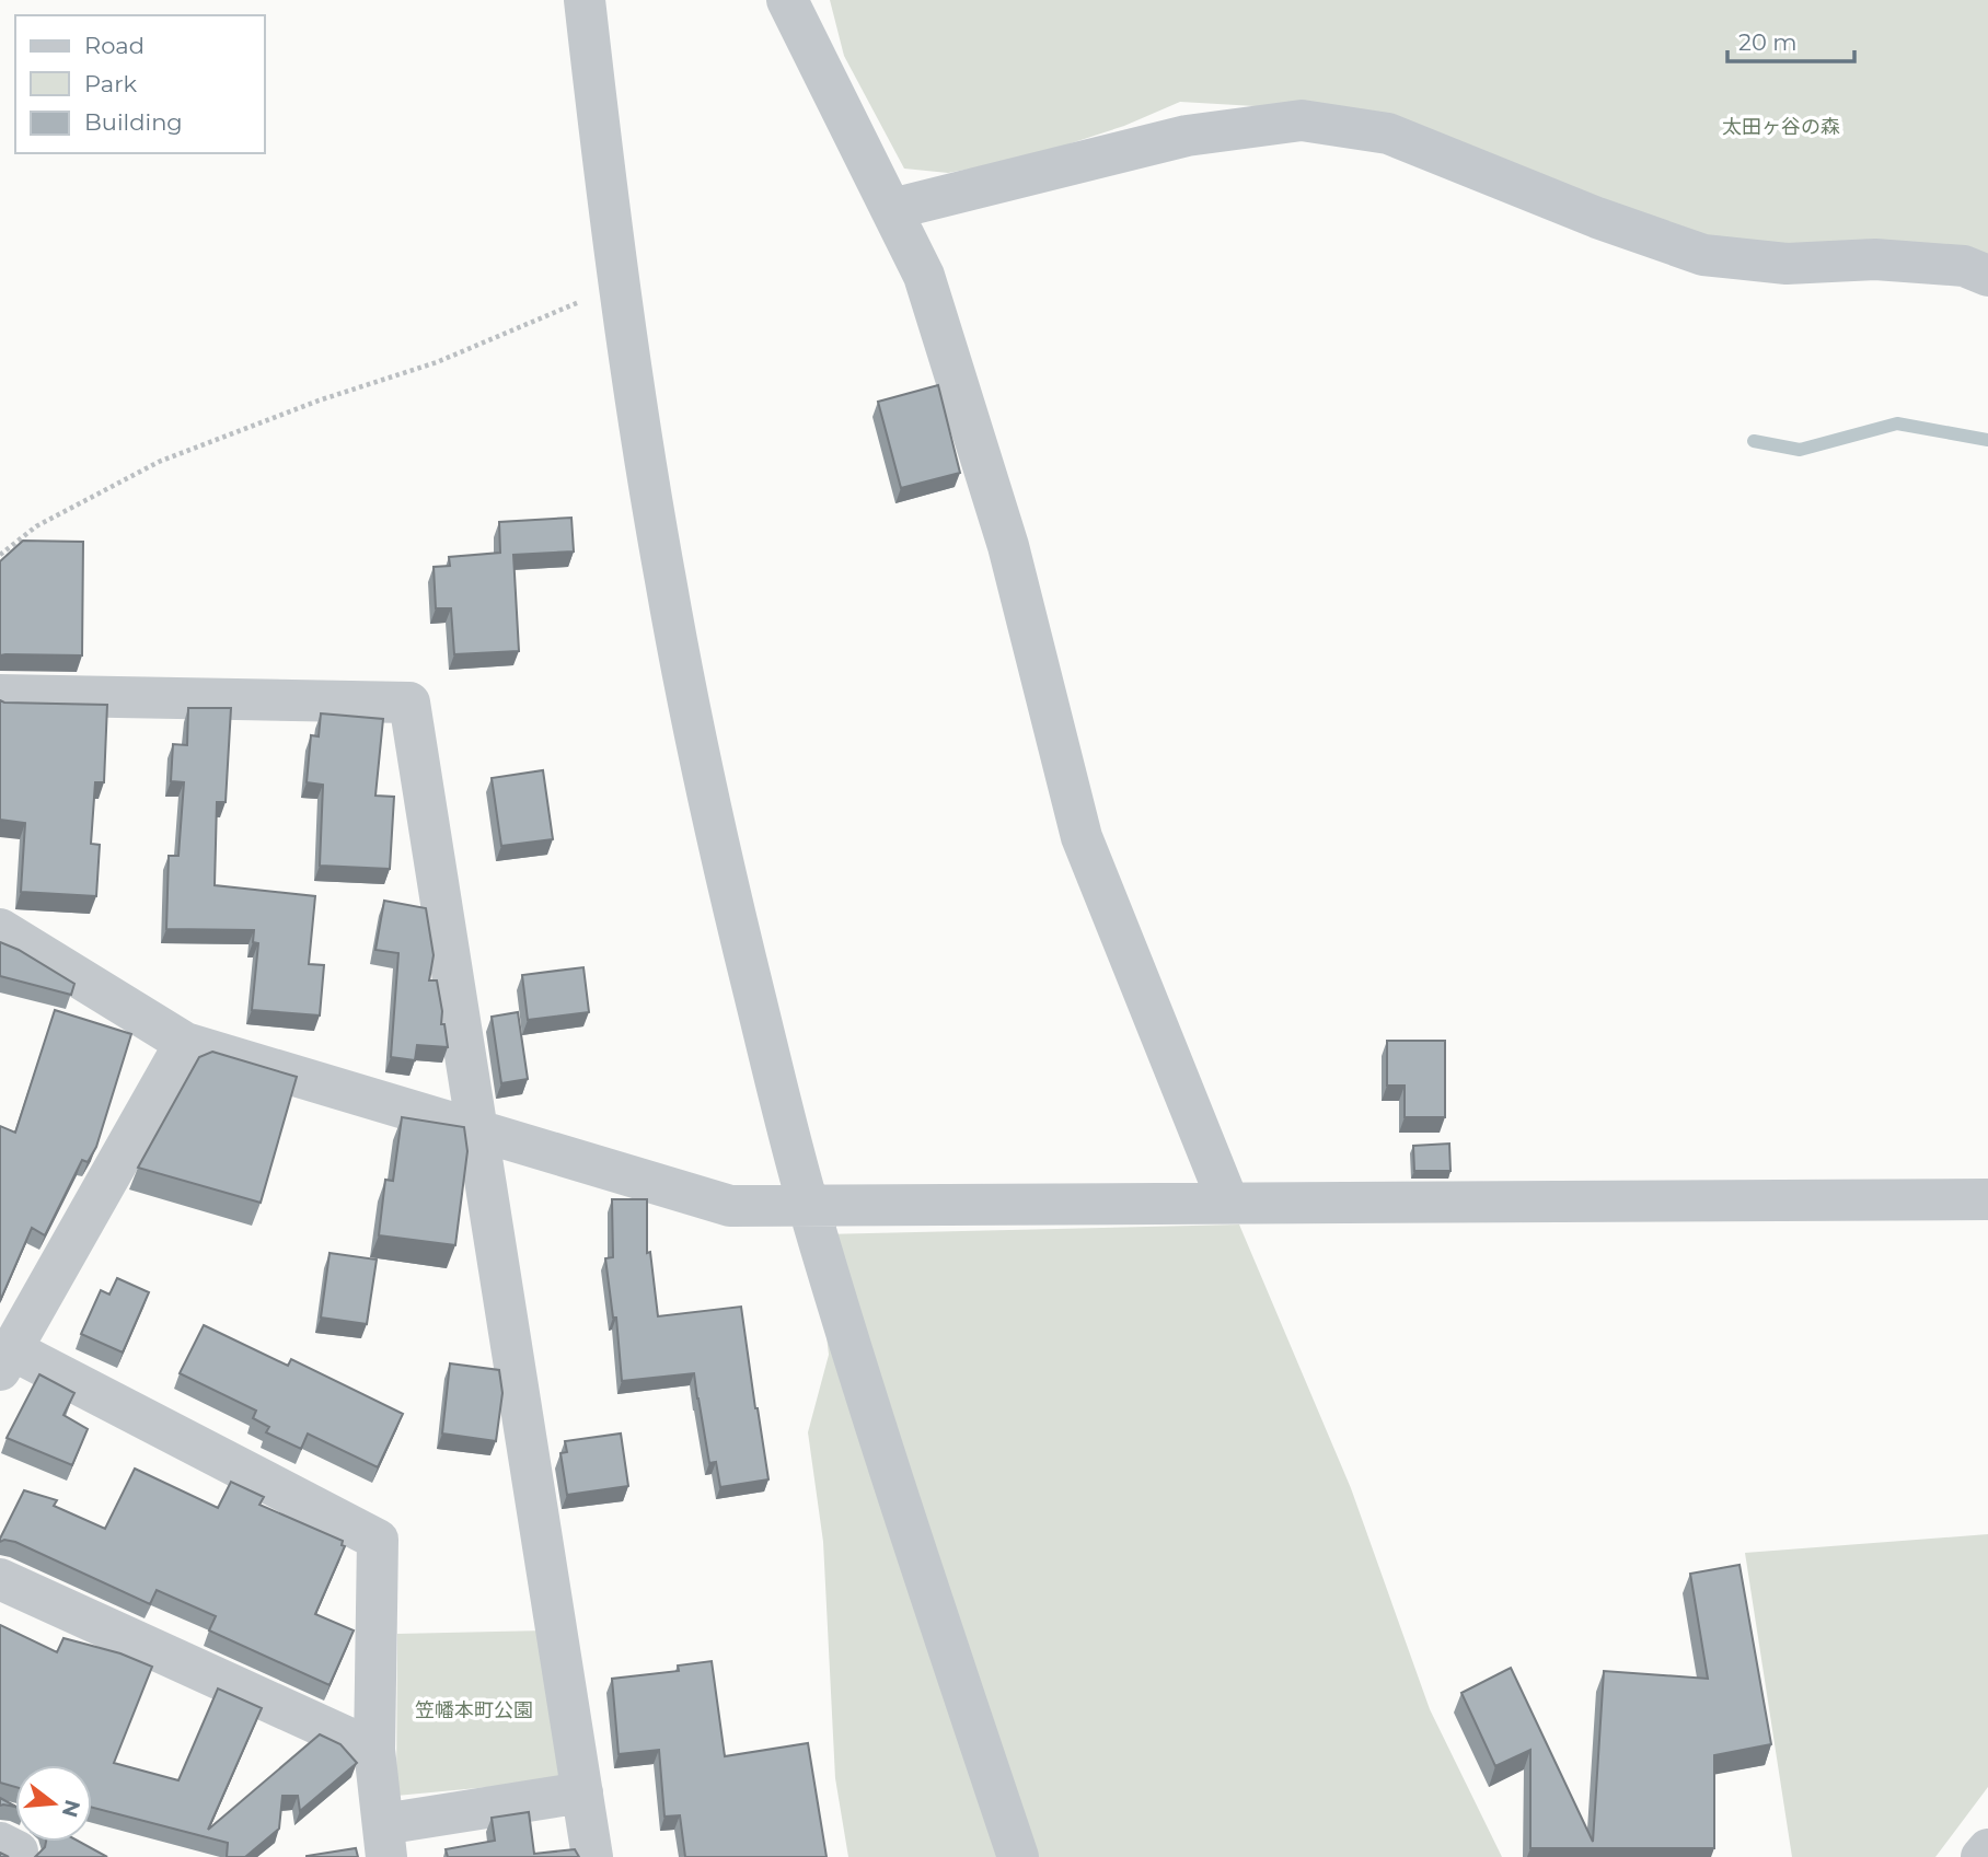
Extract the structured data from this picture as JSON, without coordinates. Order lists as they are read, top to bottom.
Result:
{
  "parks": ["太田ヶ谷の森", "笠幡本町公園"],
  "legend": ["Road", "Park", "Building"],
  "scale_bar": "20 m",
  "north": "right"
}
